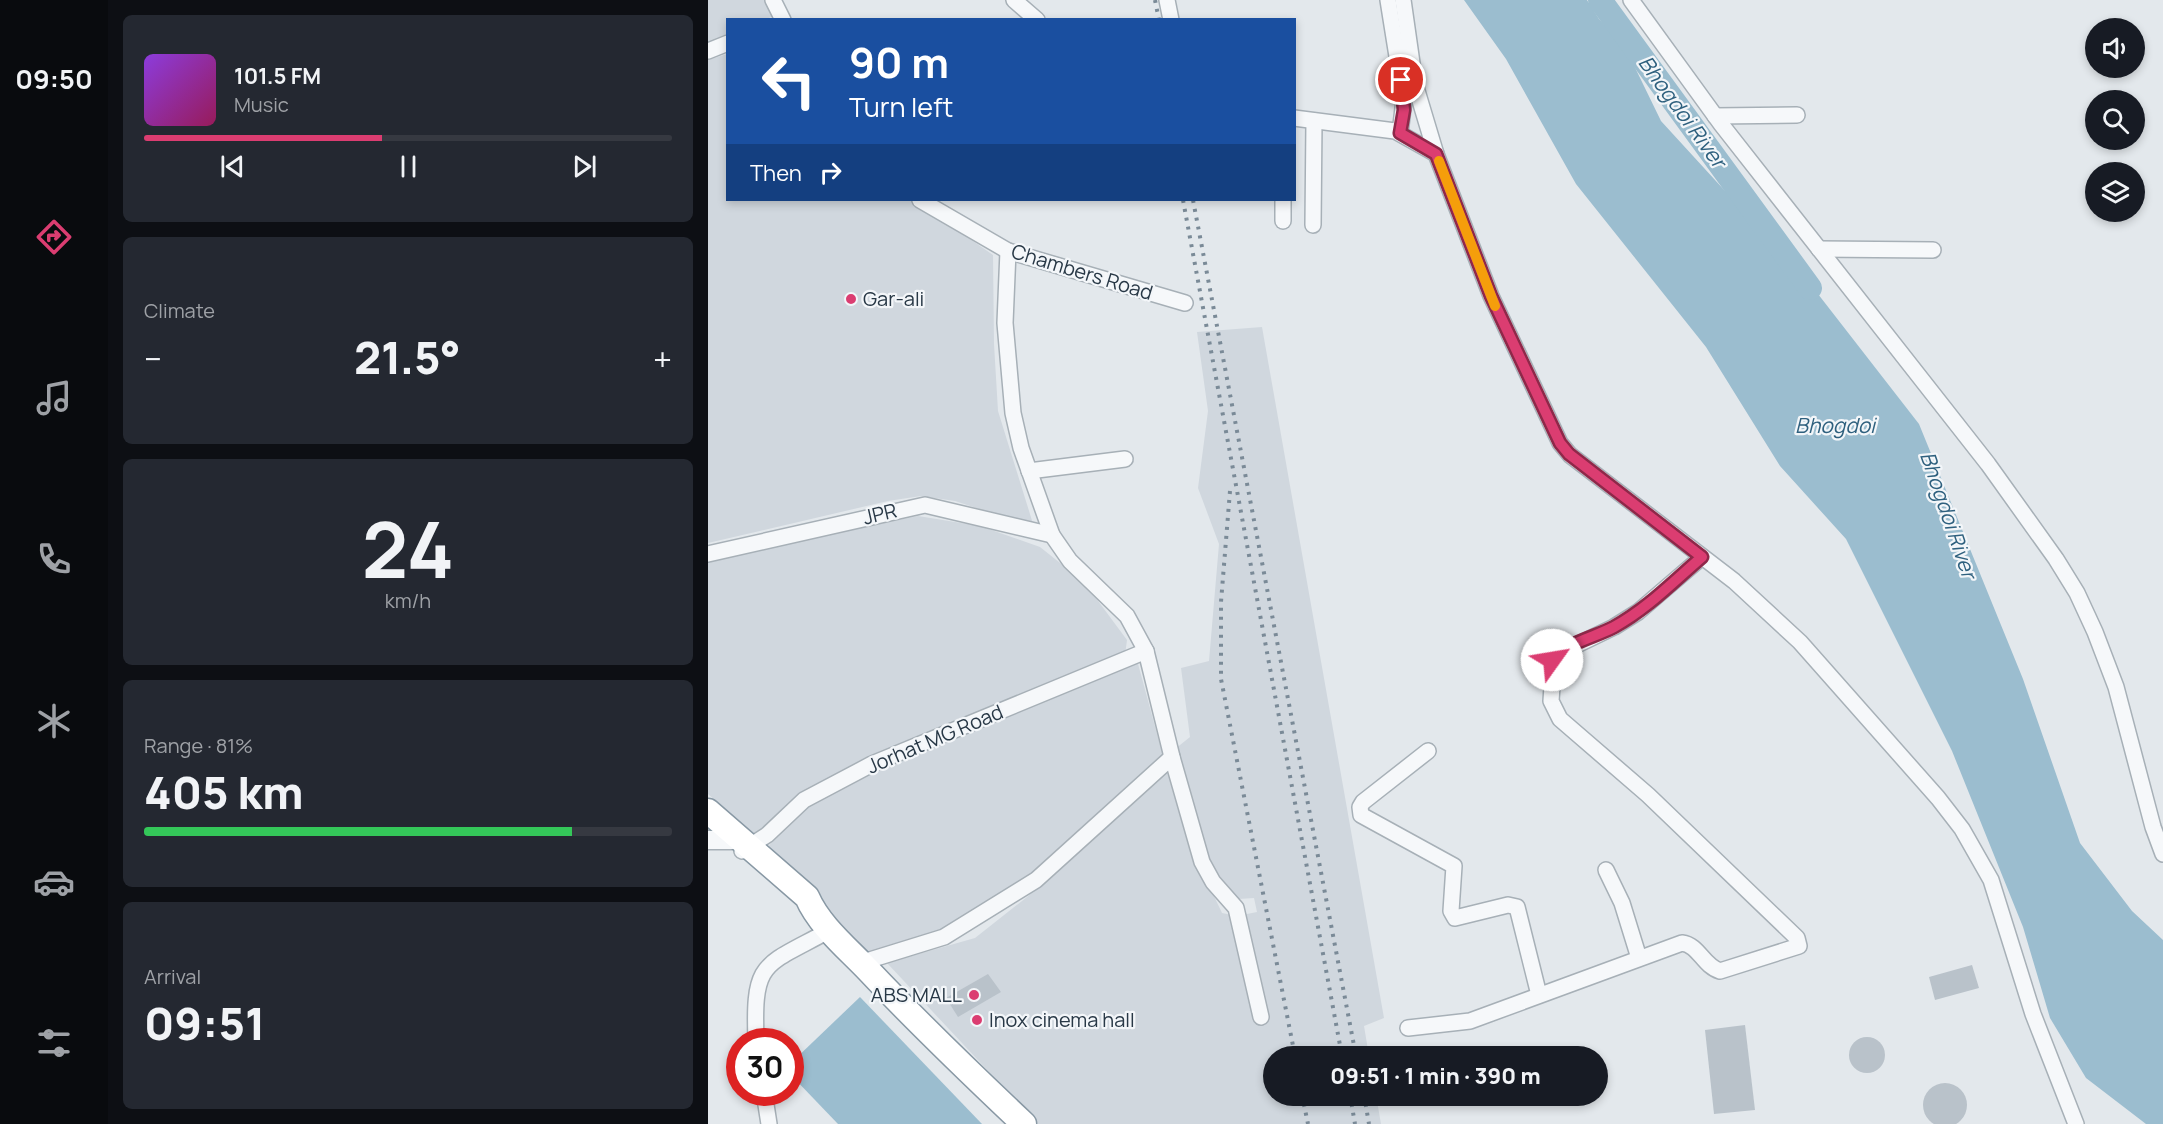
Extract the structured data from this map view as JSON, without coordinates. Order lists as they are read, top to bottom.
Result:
{
  "streets": {
    "street": ["Chambers Road", "JPR", "Jorhat MG Road"]
  },
  "water": ["Bhogdoi River", "Bhogdoi"],
  "places": ["Gar-ali", "ABS MALL", "Inox cinema hall"],
  "page": {
    "tabs": "09:50",
    "turn": ["90 m", "Turn left"],
    "song": ["101.5 FM", "Music"],
    "then": "Then",
    "tile": [
      "Climate",
      ["24", "km/h"],
      ["Range · 81%", "405 km"],
      ["Arrival", "09:51"]
    ],
    "heat": ["−", "21.5°", "+"],
    "limit": "30",
    "trip": "09:51 · 1 min · 390 m"
  }
}
